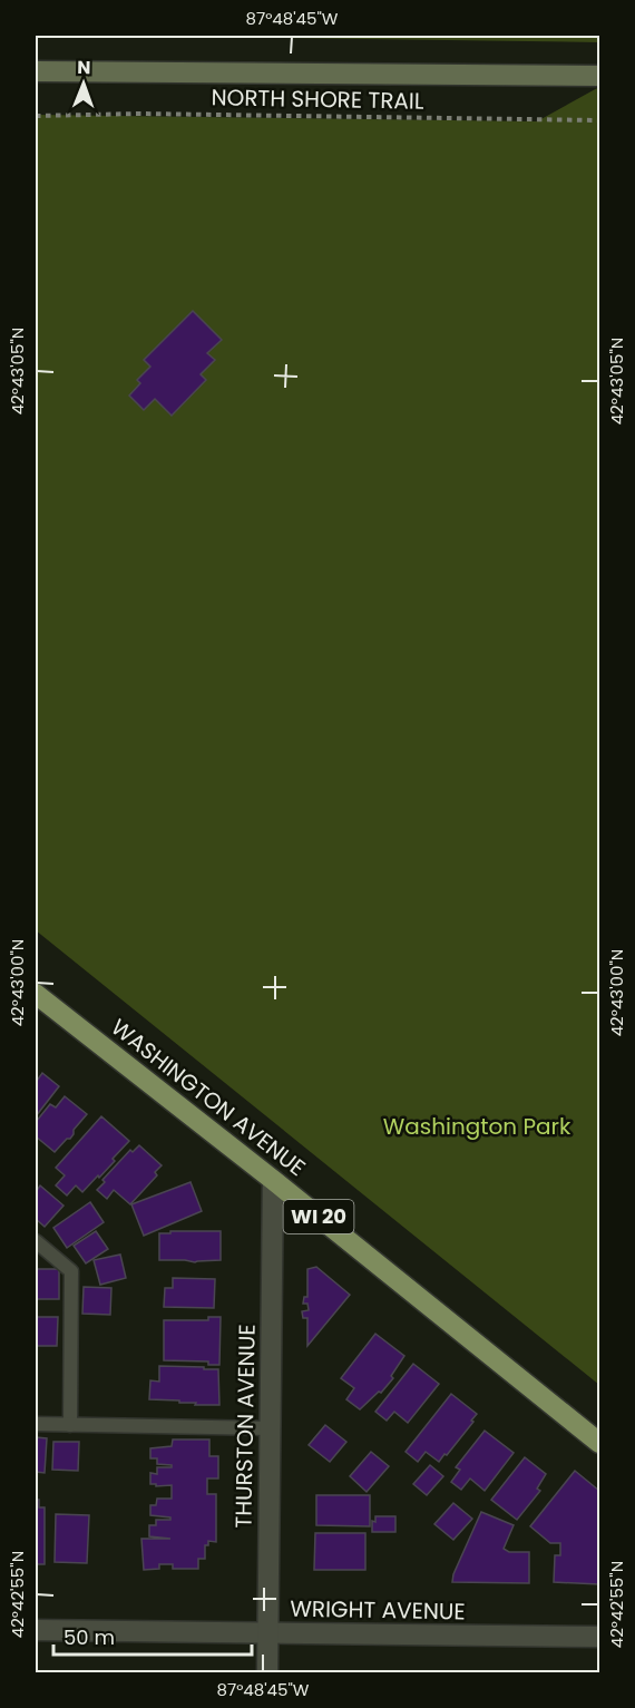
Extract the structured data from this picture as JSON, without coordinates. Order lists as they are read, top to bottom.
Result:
{
  "streets": {
    "main road": ["WASHINGTON AVENUE", "WI 20"],
    "street": ["THURSTON AVENUE", "WRIGHT AVENUE"],
    "path": ["NORTH SHORE TRAIL"]
  },
  "crossings": [
    ["WASHINGTON AVENUE", "THURSTON AVENUE"],
    ["THURSTON AVENUE", "WRIGHT AVENUE"]
  ],
  "parks": ["Washington Park"],
  "scale_bar": "50 m",
  "north": "top",
  "coordinates": [
    "87°48'45\"W",
    "42°43'05\"N",
    "42°43'00\"N",
    "42°42'55\"N"
  ]
}
